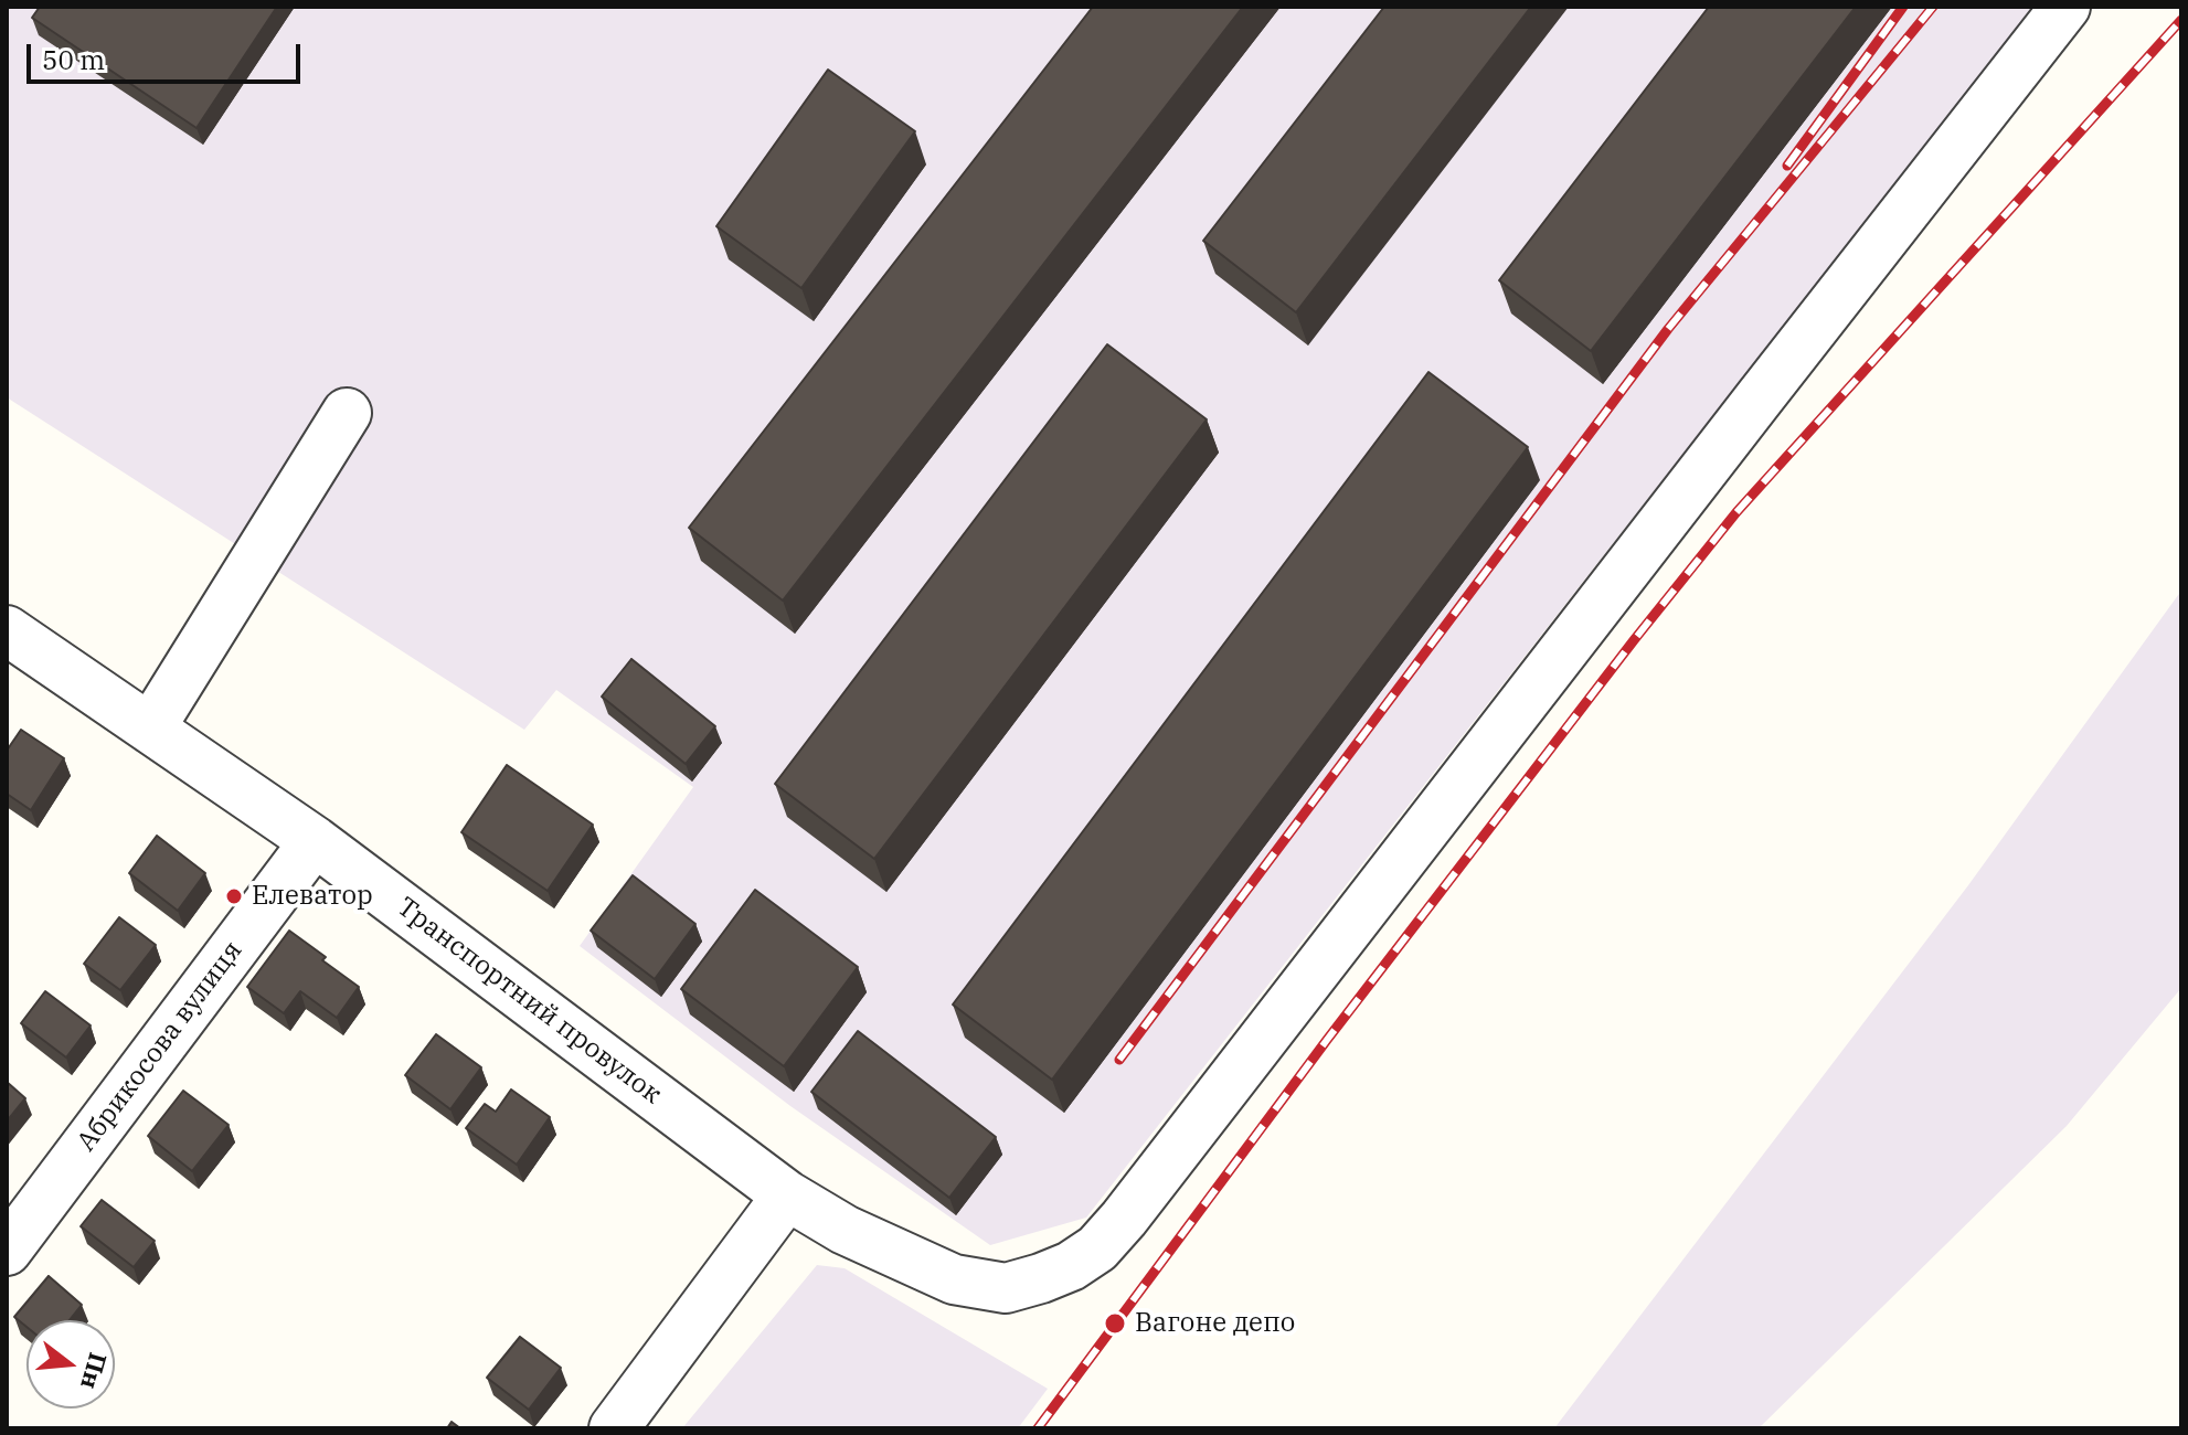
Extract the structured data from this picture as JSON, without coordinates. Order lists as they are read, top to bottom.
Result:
{
  "streets": {
    "street": ["Транспортний провулок", "Абрикосова вулиця"]
  },
  "crossings": [
    ["Транспортний провулок", "Абрикосова вулиця"]
  ],
  "places": ["Елеватор", "Вагоне депо"],
  "scale_bar": "50 m",
  "north": "right"
}
